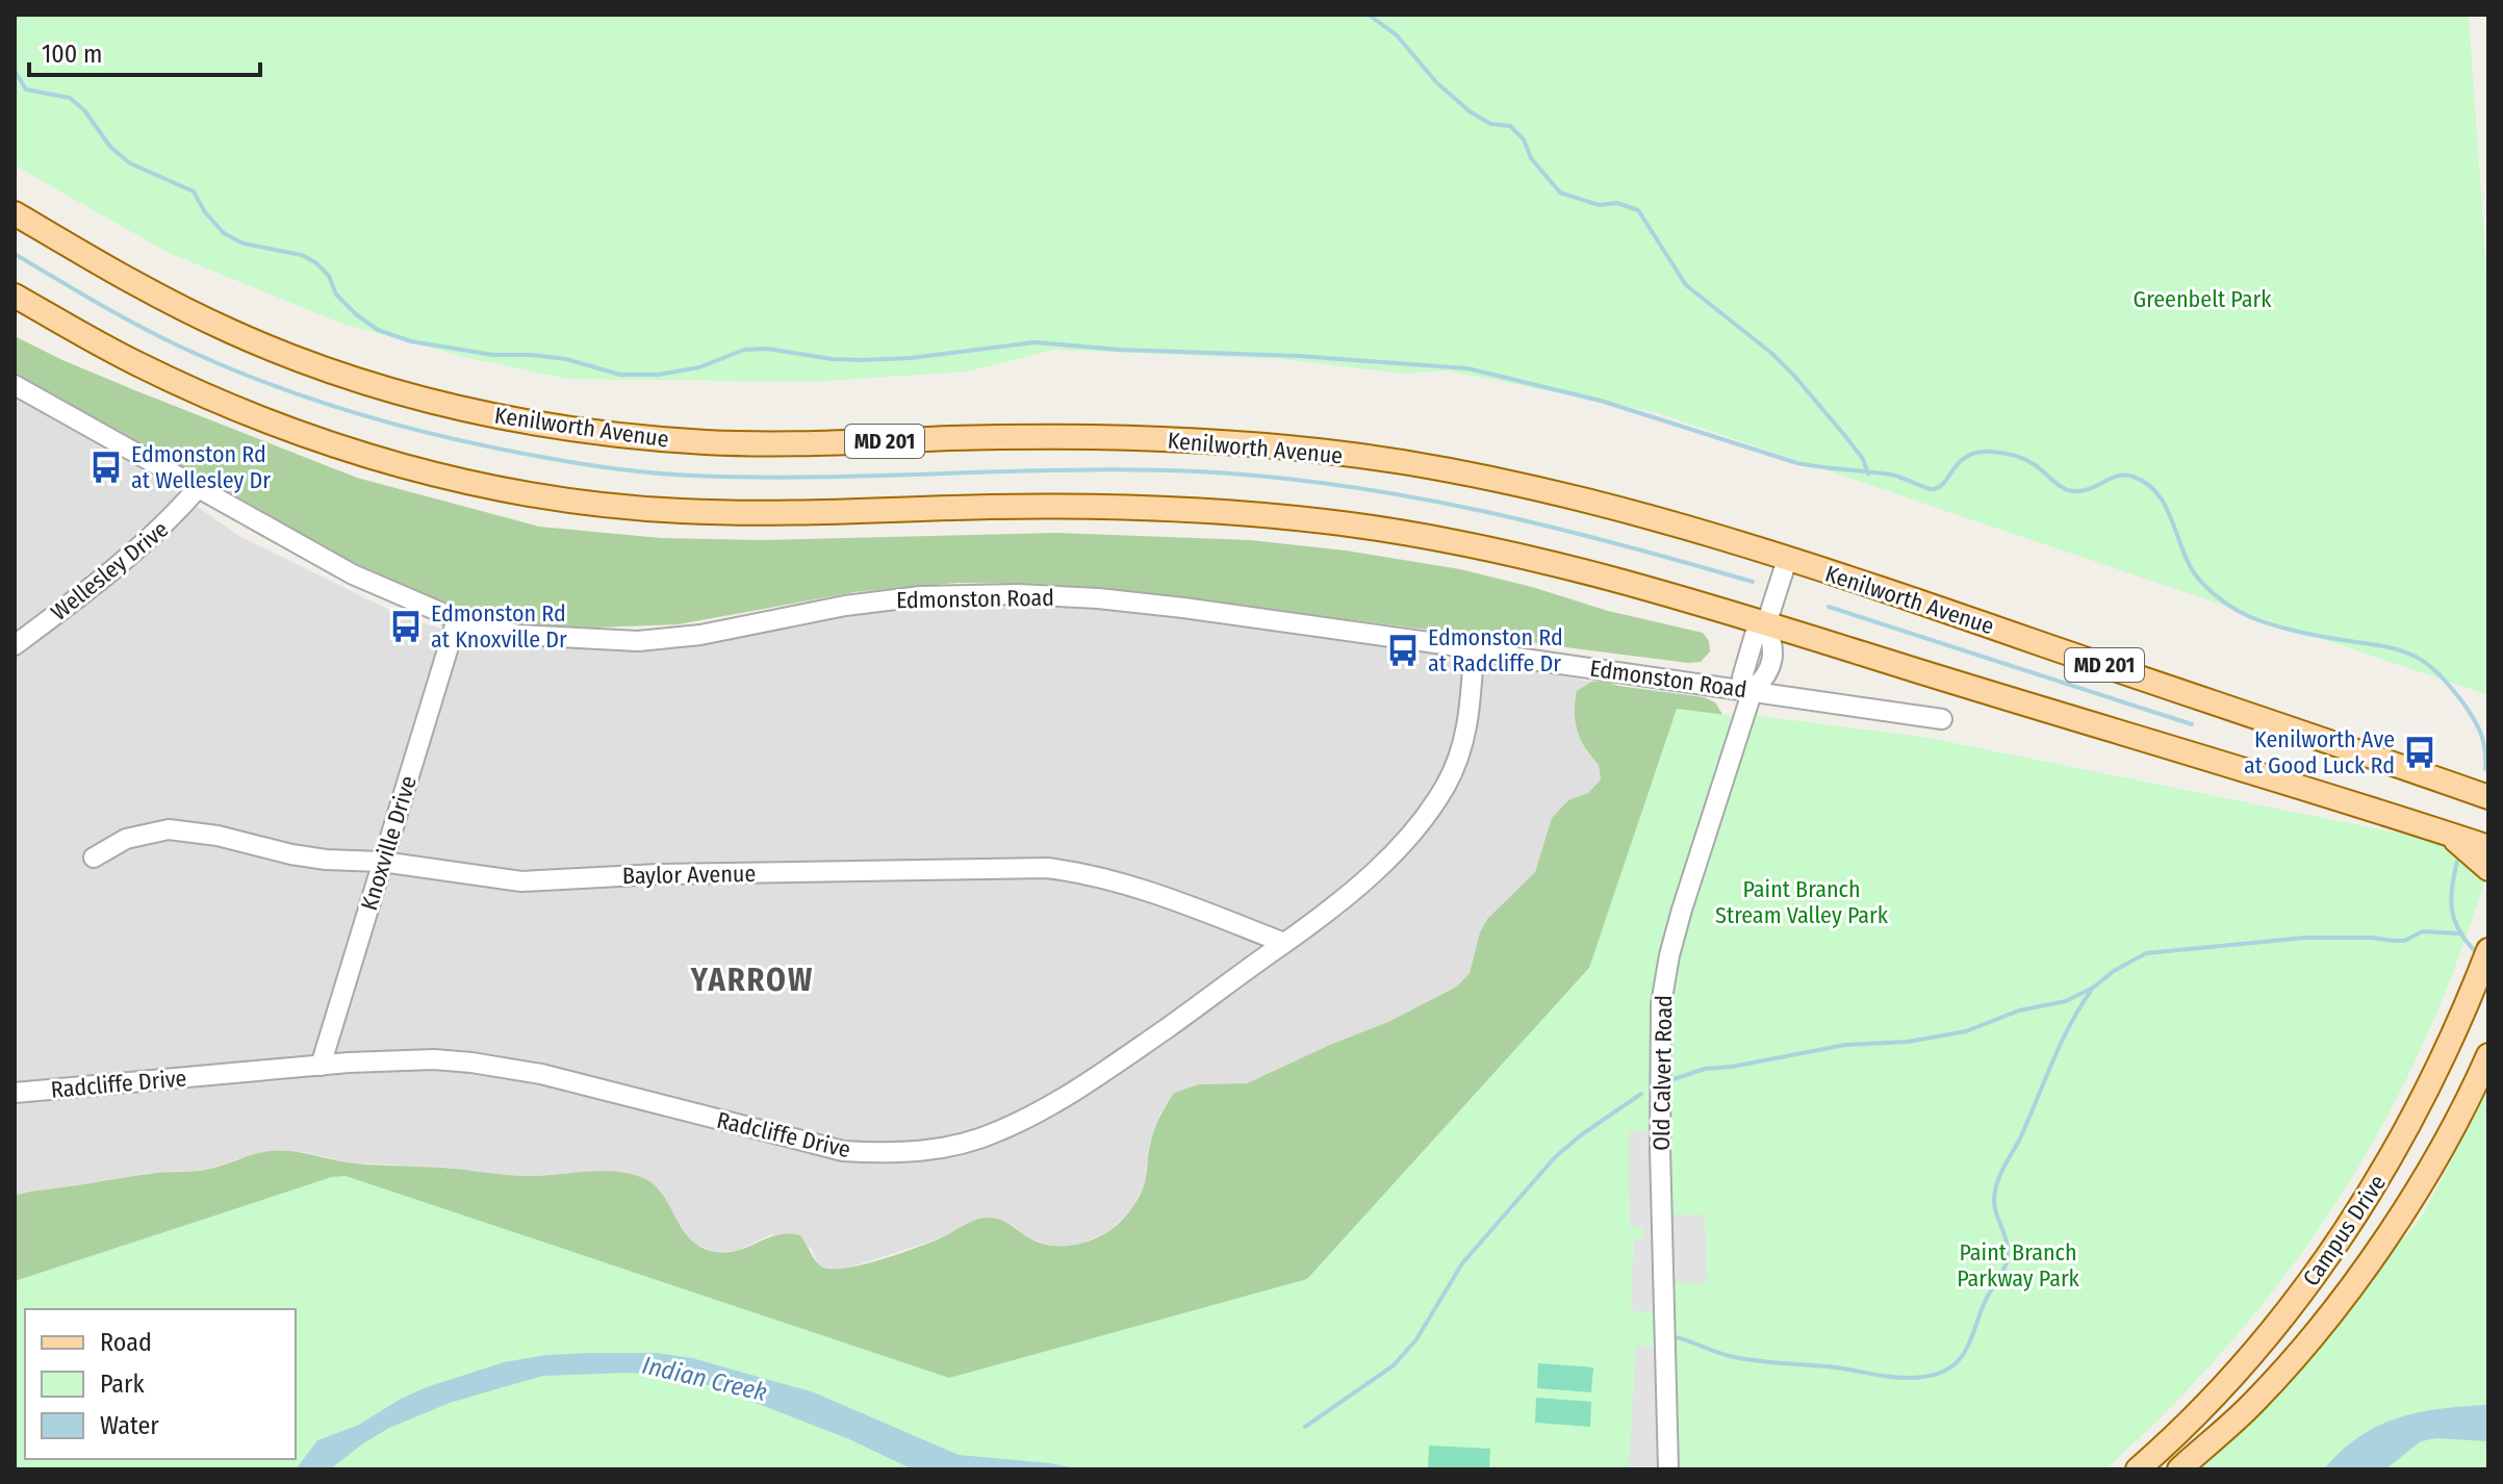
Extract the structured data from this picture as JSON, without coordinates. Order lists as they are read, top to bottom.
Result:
{
  "streets": {
    "main road": ["Kenilworth Avenue", "MD 201", "Campus Drive"],
    "street": [
      "Wellesley Drive",
      "Edmonston Road",
      "Knoxville Drive",
      "Baylor Avenue",
      "Old Calvert Road",
      "Radcliffe Drive"
    ]
  },
  "crossings": [
    ["Kenilworth Avenue", "Old Calvert Road"],
    ["MD 201", "Old Calvert Road"],
    ["Wellesley Drive", "Edmonston Road"],
    ["Edmonston Road", "Knoxville Drive"],
    ["Edmonston Road", "Old Calvert Road"],
    ["Edmonston Road", "Radcliffe Drive"],
    ["Knoxville Drive", "Baylor Avenue"],
    ["Knoxville Drive", "Radcliffe Drive"],
    ["Baylor Avenue", "Radcliffe Drive"]
  ],
  "districts": ["YARROW"],
  "water": ["Indian Creek"],
  "parks": ["Greenbelt Park", "Paint Branch Stream Valley Park", "Paint Branch Parkway Park"],
  "places": {
    "bus stop": [
      "Edmonston Rd at Wellesley Dr",
      "Edmonston Rd at Knoxville Dr",
      "Edmonston Rd at Radcliffe Dr",
      "Kenilworth Ave at Good Luck Rd"
    ]
  },
  "legend": ["Road", "Park", "Water"],
  "scale_bar": "100 m"
}
